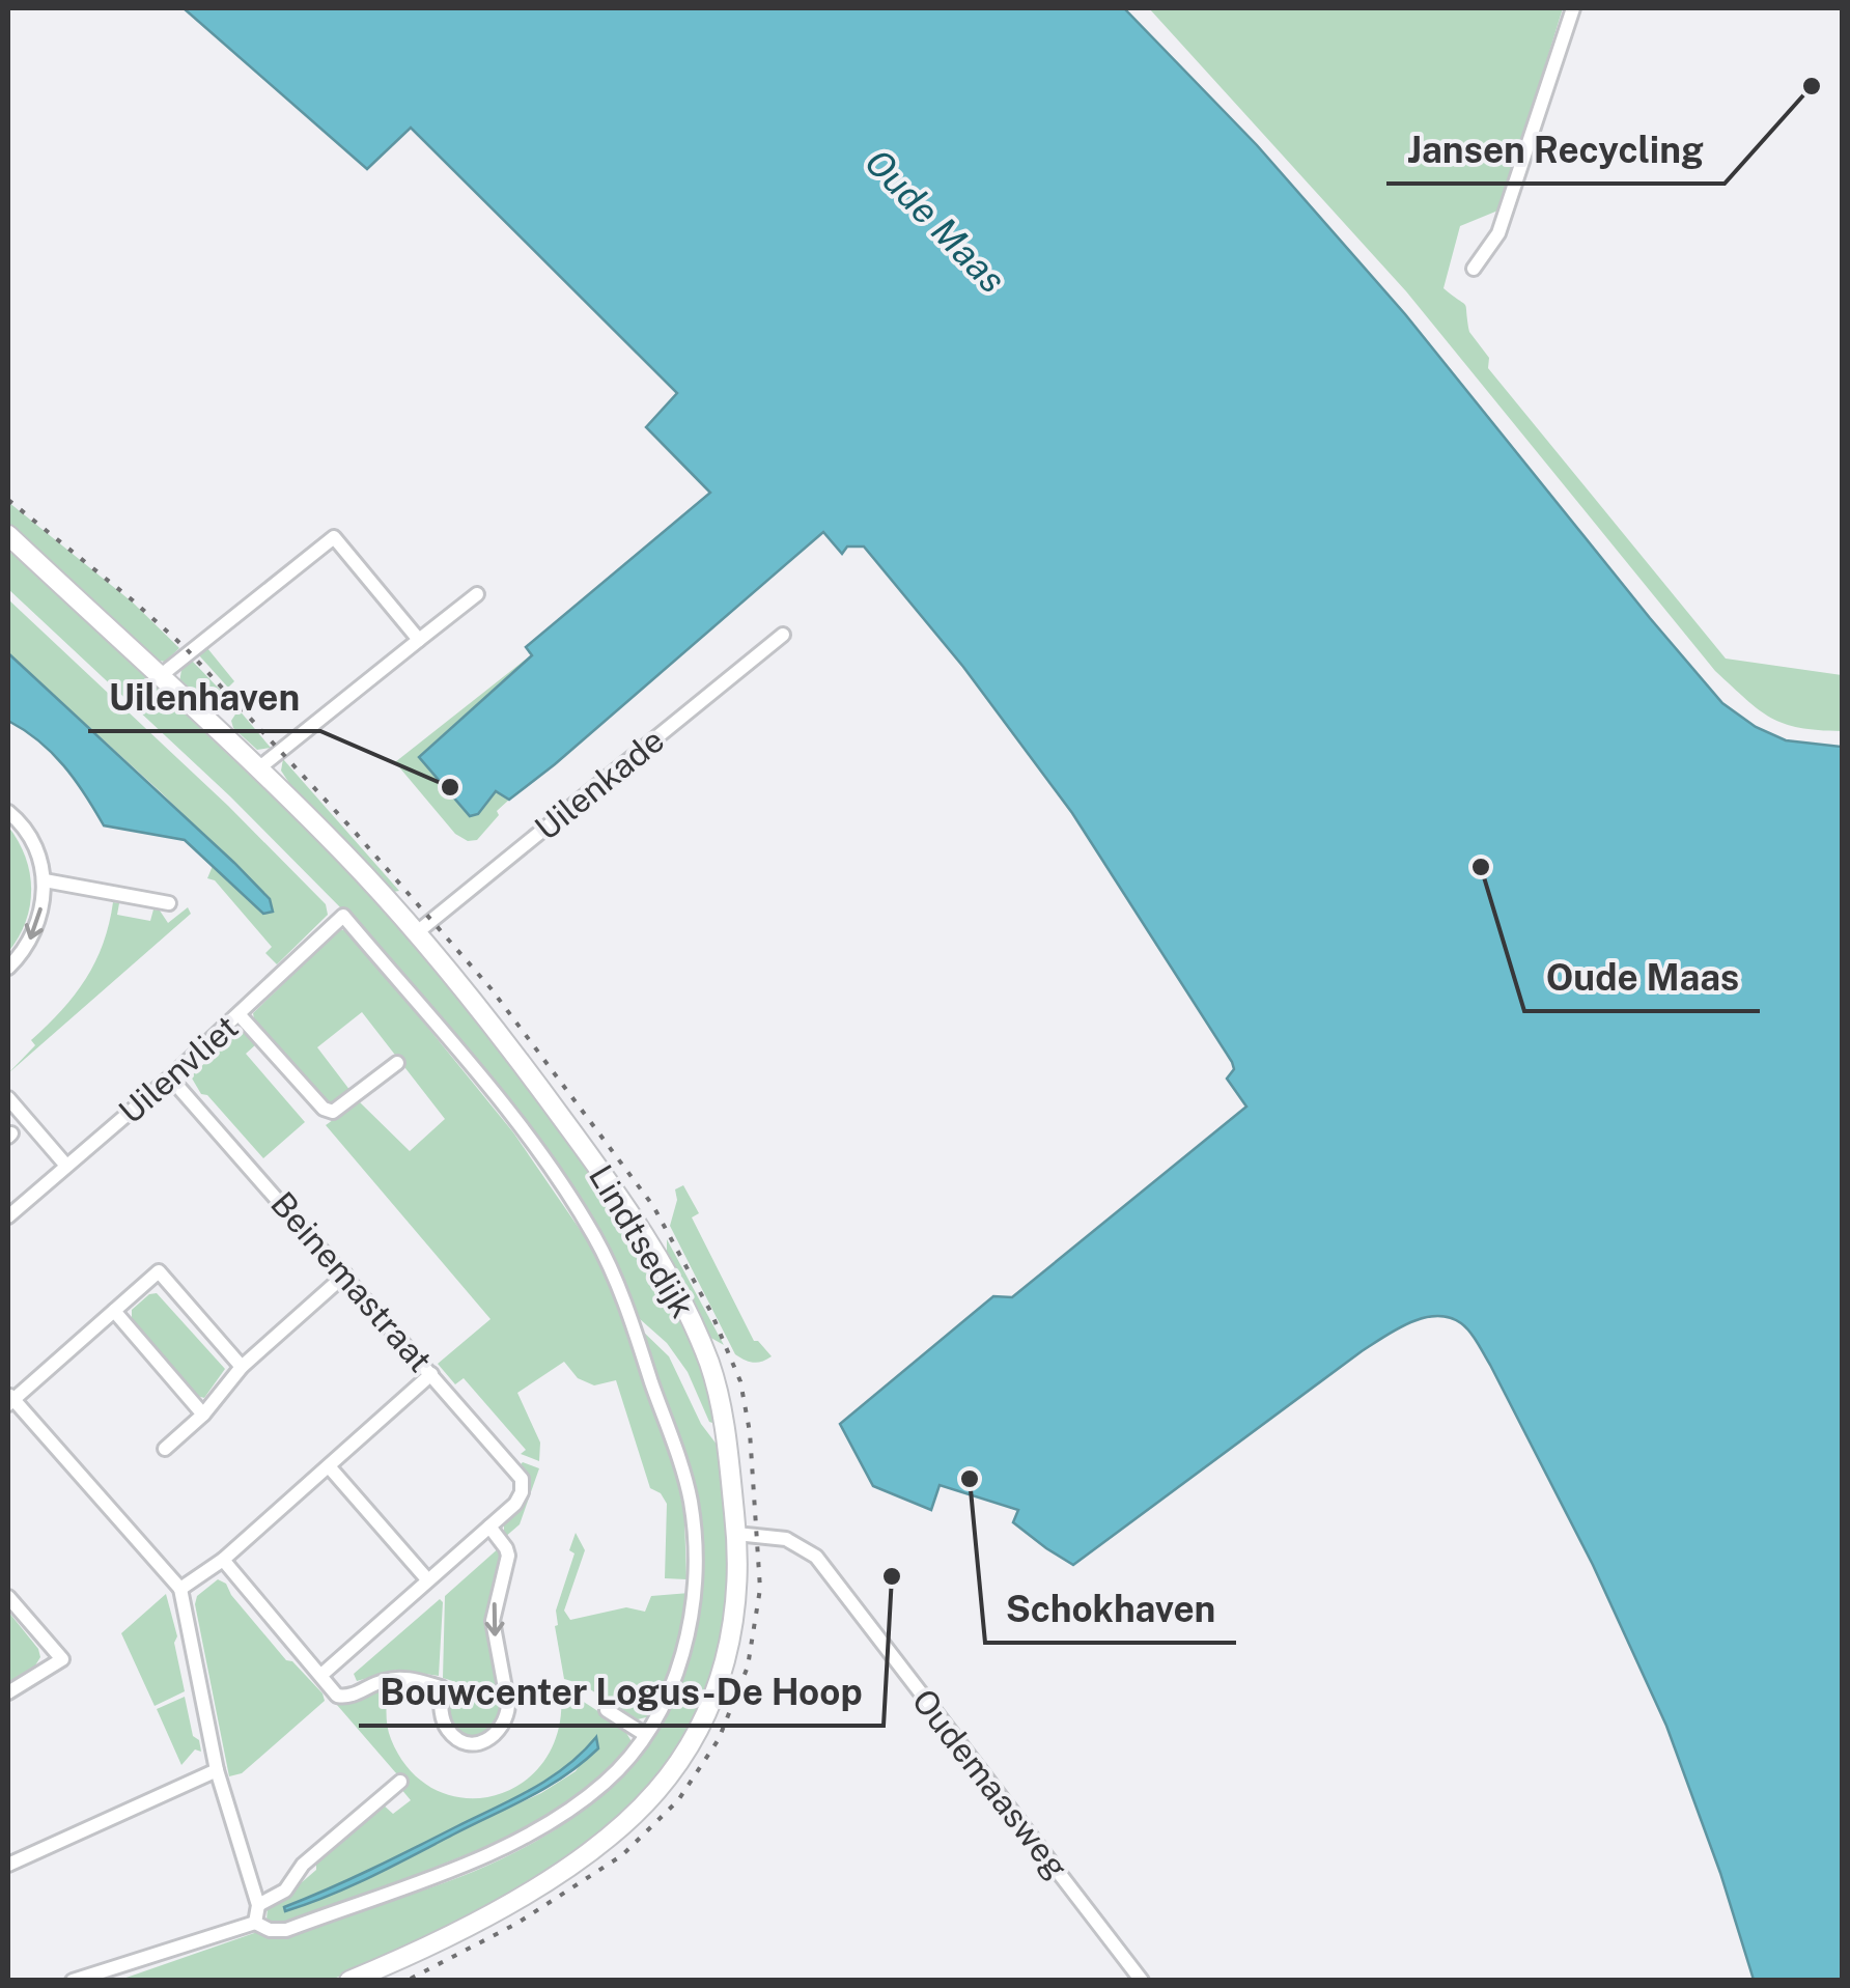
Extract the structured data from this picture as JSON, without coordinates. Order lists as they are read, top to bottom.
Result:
{
  "streets": {
    "main road": ["Lindtsedijk"],
    "street": [
      "Uilenkade",
      "Uilenvliet",
      "Beinemastraat",
      "Oudemaasweg"
    ]
  },
  "crossings": [
    ["Uilenkade", "Lindtsedijk"],
    ["Uilenvliet", "Beinemastraat"],
    ["Lindtsedijk", "Oudemaasweg"]
  ],
  "water": ["Oude Maas"],
  "places": [
    "Jansen Recycling",
    "Uilenhaven",
    "Oude Maas",
    "Schokhaven",
    "Bouwcenter Logus-De Hoop"
  ]
}
